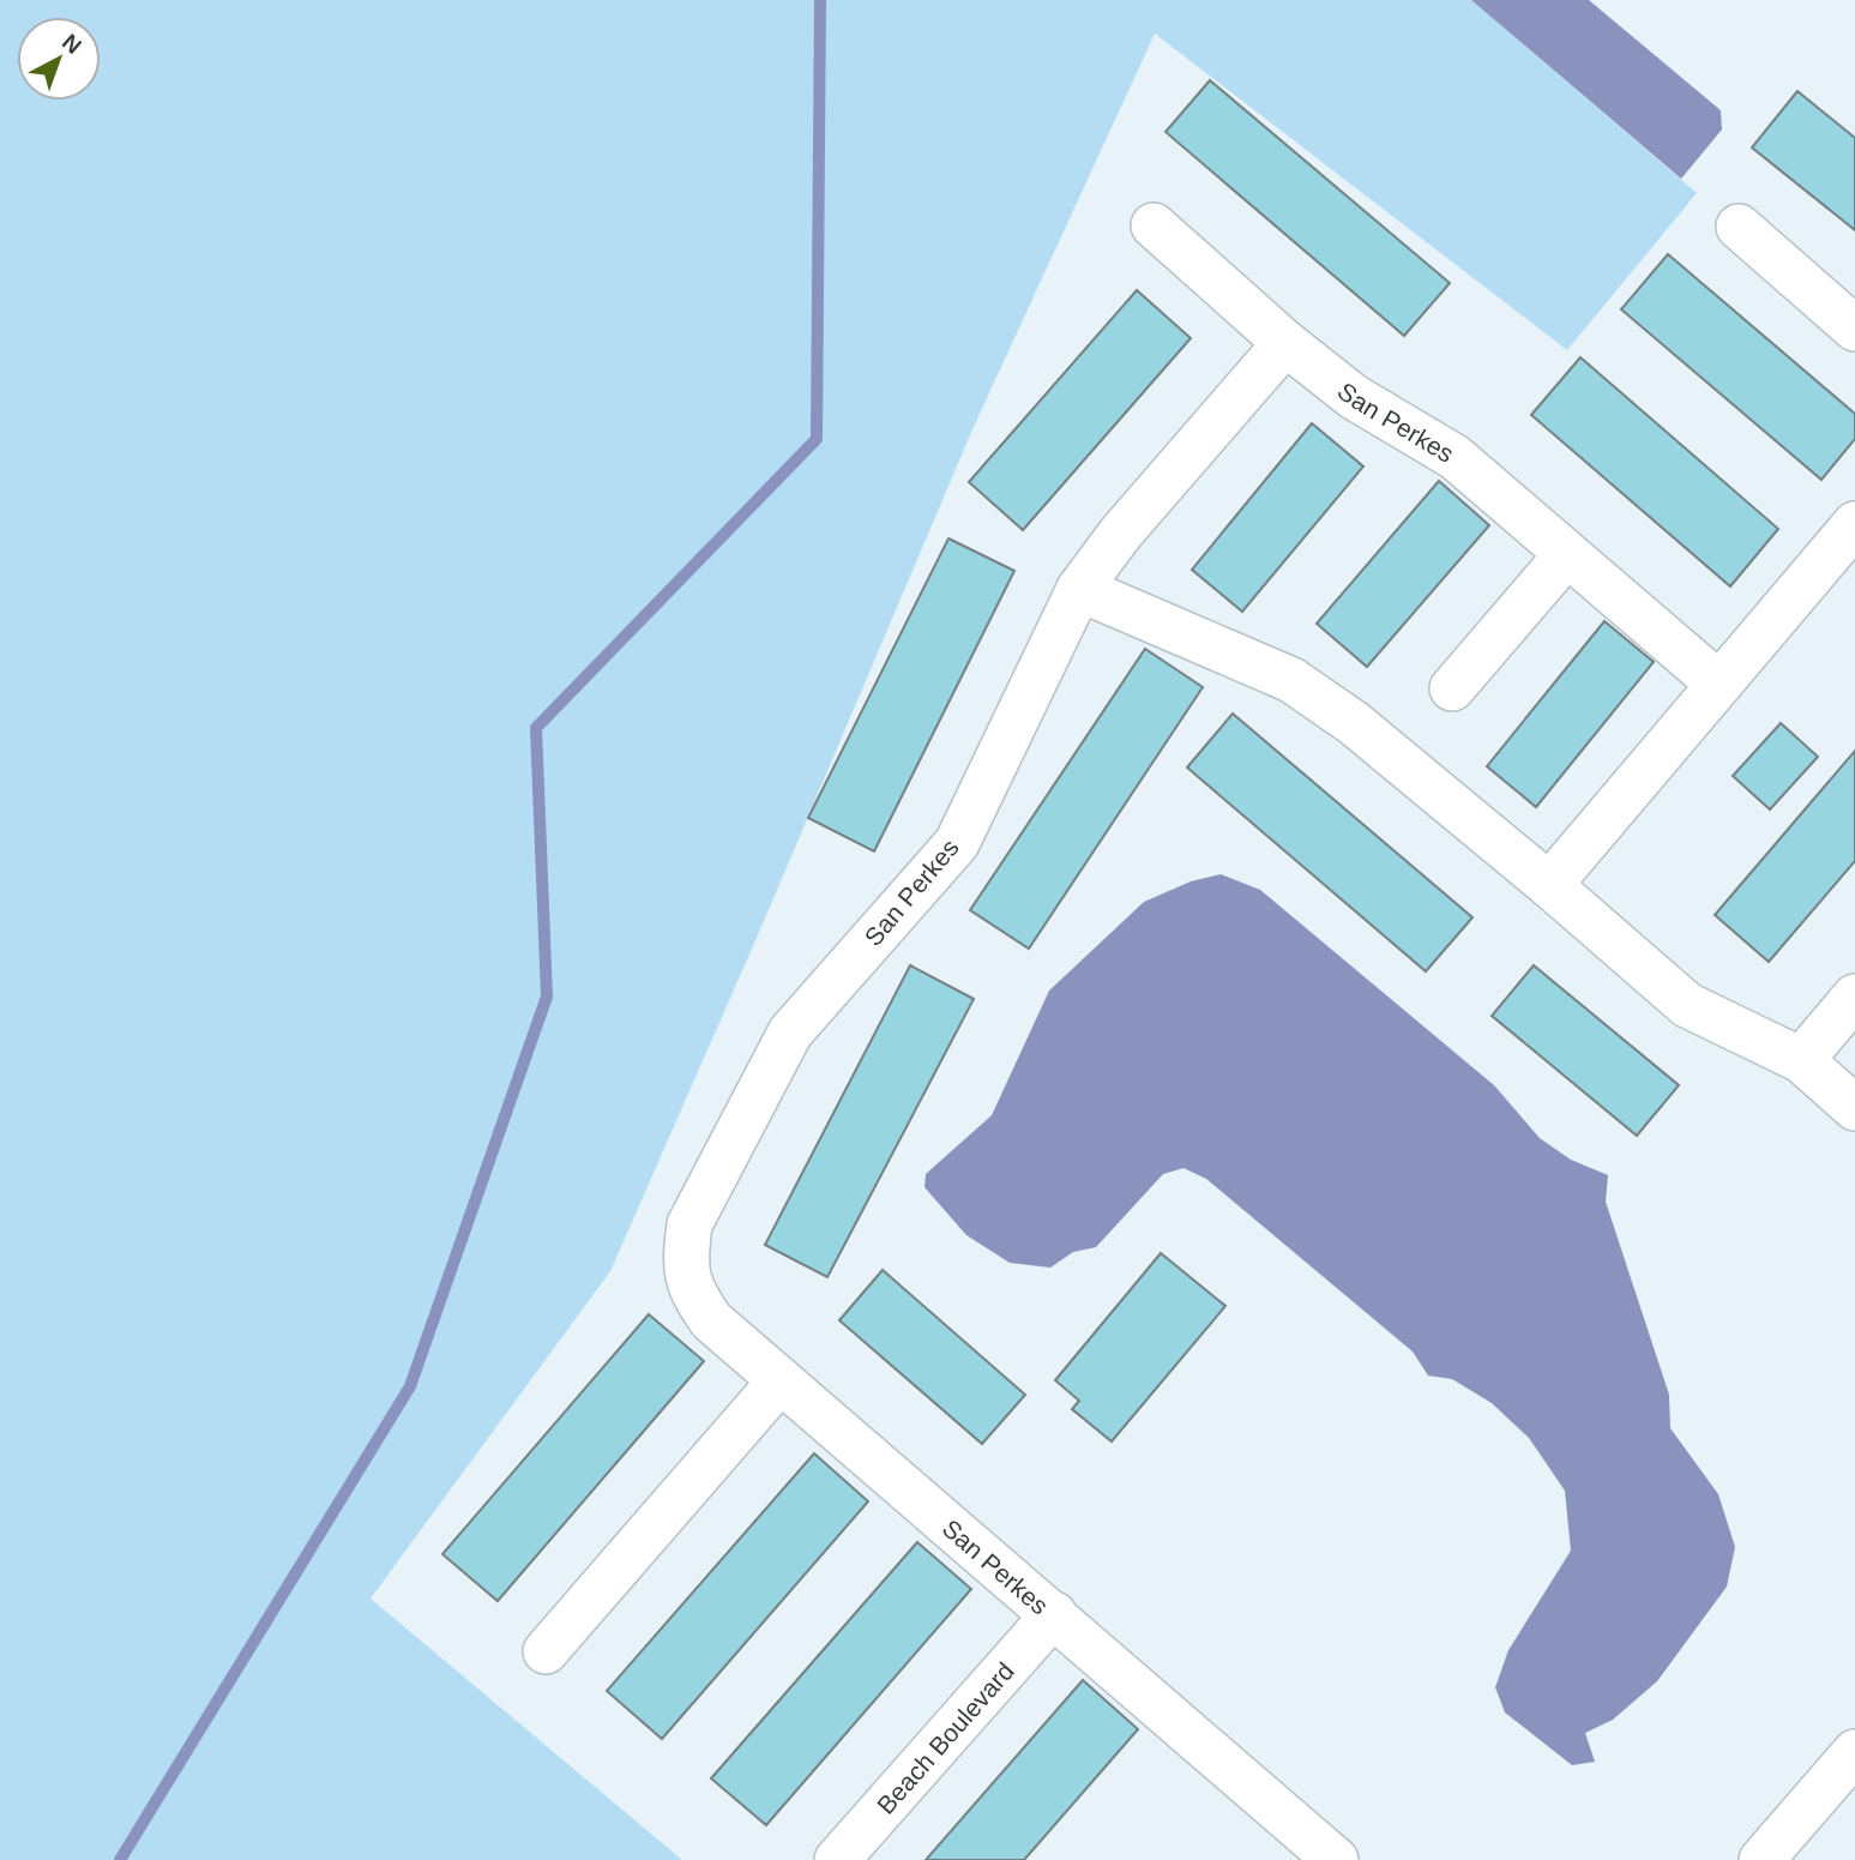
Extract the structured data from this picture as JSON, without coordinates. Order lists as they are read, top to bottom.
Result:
{
  "streets": {
    "street": ["San Perkes", "Beach Boulevard"]
  },
  "crossings": [
    ["San Perkes", "Beach Boulevard"]
  ],
  "north": "top right"
}
